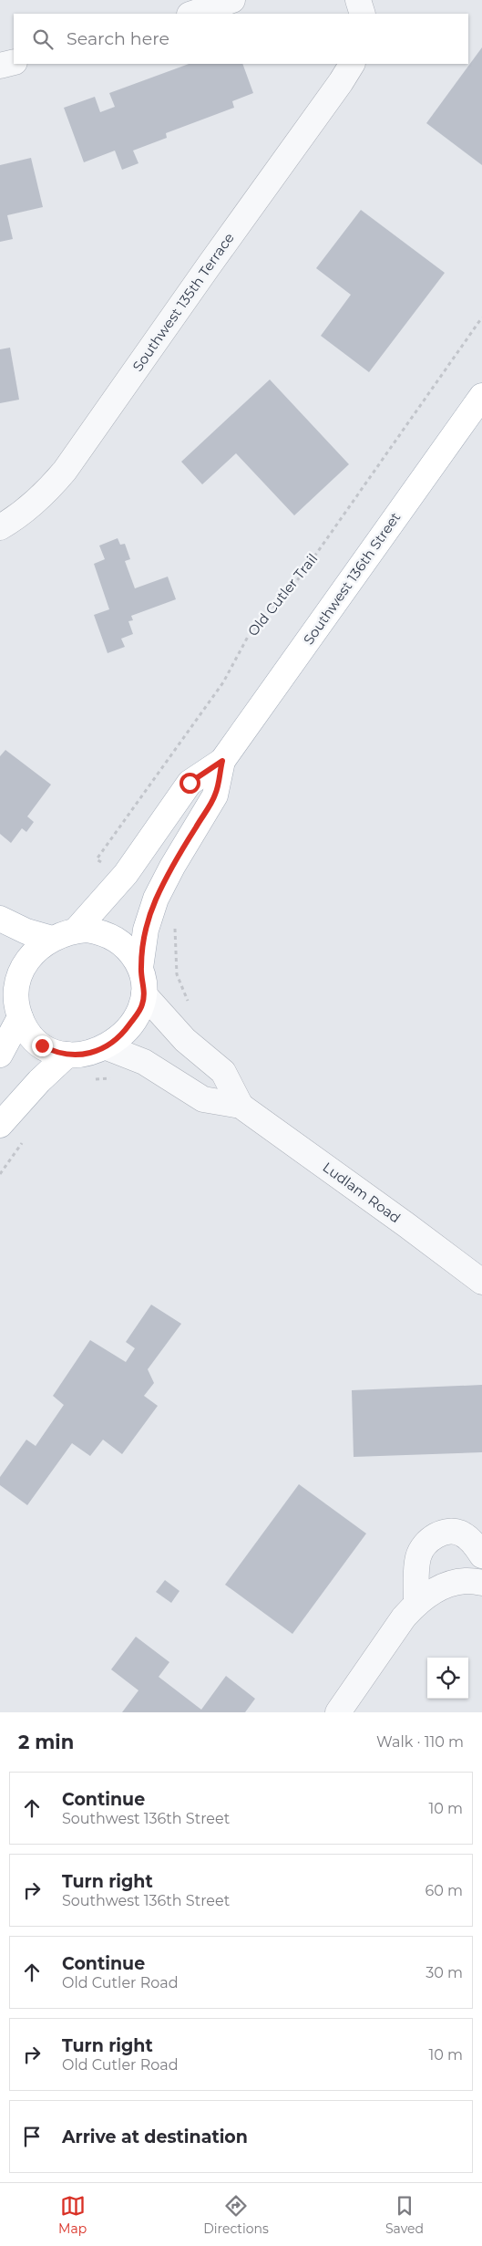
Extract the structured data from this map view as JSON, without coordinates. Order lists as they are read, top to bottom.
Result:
{
  "streets": {
    "main road": ["Southwest 136th Street"],
    "street": ["Southwest 135th Terrace", "Ludlam Road"],
    "path": ["Old Cutler Trail"]
  },
  "crossings": [
    ["Southwest 136th Street", "Ludlam Road"]
  ],
  "page": {
    "search": "Search here",
    "heading": ["2 min", "Walk · 110 m"],
    "list": [
      ["Continue", "Southwest 136th Street", "10 m"],
      ["Turn right", "Southwest 136th Street", "60 m"],
      ["Continue", "Old Cutler Road", "30 m"],
      ["Turn right", "Old Cutler Road", "10 m"],
      "Arrive at destination"
    ],
    "nav": ["Map", "Directions", "Saved"]
  }
}
